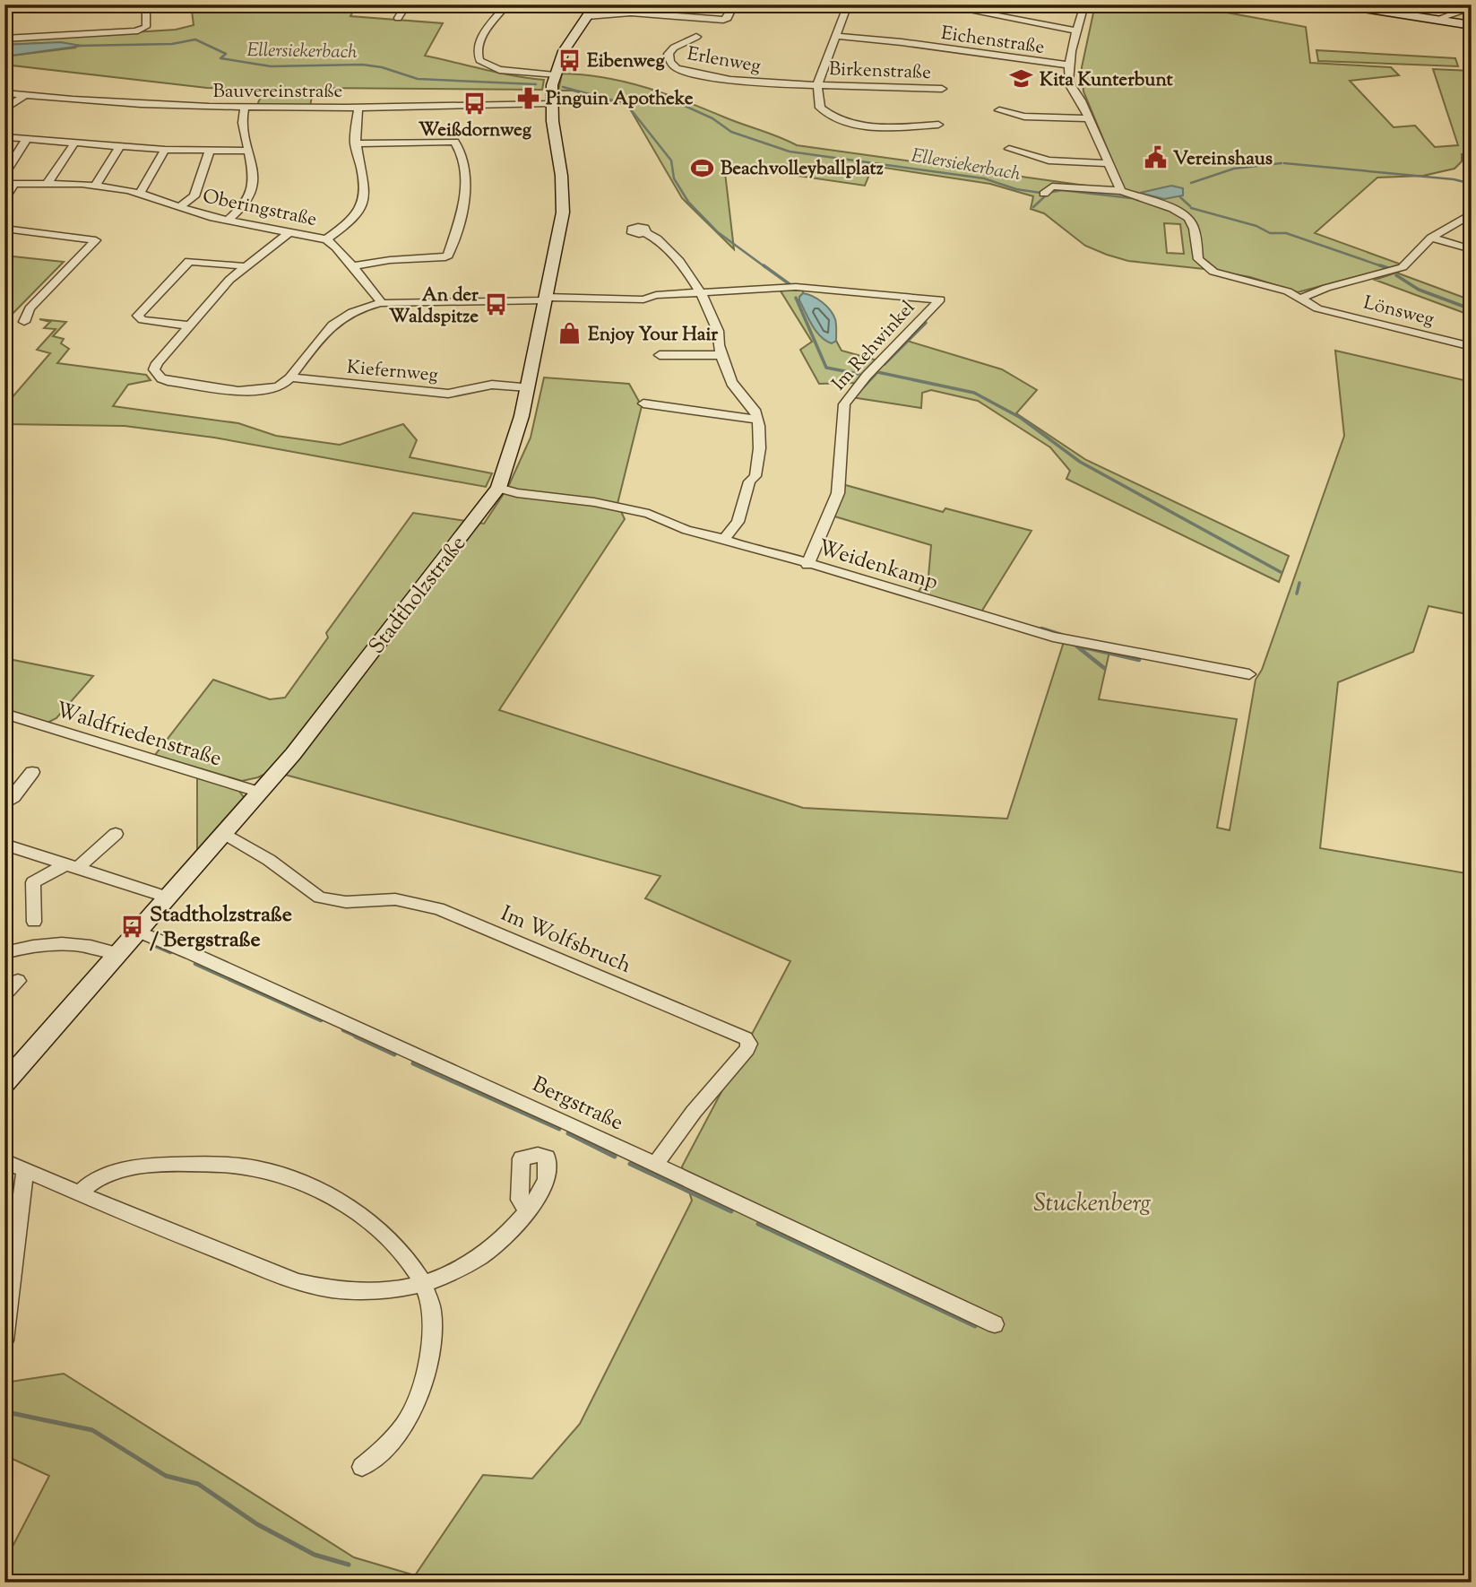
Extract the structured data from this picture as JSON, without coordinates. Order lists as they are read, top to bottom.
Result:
{
  "streets": {
    "street": [
      "Eichenstraße",
      "Erlenweg",
      "Birkenstraße",
      "Bauvereinstraße",
      "Oberingstraße",
      "Lönsweg",
      "Im Rehwinkel",
      "Kiefernweg",
      "Weidenkamp",
      "Stadtholzstraße",
      "Waldfriedenstraße",
      "Im Wolfsbruch",
      "Bergstraße"
    ]
  },
  "crossings": [
    ["Eichenstraße", "Birkenstraße"],
    ["Erlenweg", "Birkenstraße"],
    ["Bauvereinstraße", "Stadtholzstraße"],
    ["Im Rehwinkel", "Weidenkamp"],
    ["Kiefernweg", "Stadtholzstraße"],
    ["Weidenkamp", "Stadtholzstraße"],
    ["Stadtholzstraße", "Waldfriedenstraße"],
    ["Stadtholzstraße", "Im Wolfsbruch"],
    ["Stadtholzstraße", "Bergstraße"],
    ["Im Wolfsbruch", "Bergstraße"]
  ],
  "water": ["Ellersiekerbach"],
  "parks": ["Stuckenberg"],
  "places": {
    "bus stop": [
      "Eibenweg",
      "Weißdornweg",
      "An der Waldspitze",
      "Stadtholzstraße / Bergstraße"
    ],
    "school or university": ["Kita Kunterbunt"],
    "pharmacy": ["Pinguin Apotheke"],
    "public building": ["Vereinshaus"],
    "sports": ["Beachvolleyballplatz"],
    "shop": ["Enjoy Your Hair"]
  }
}
